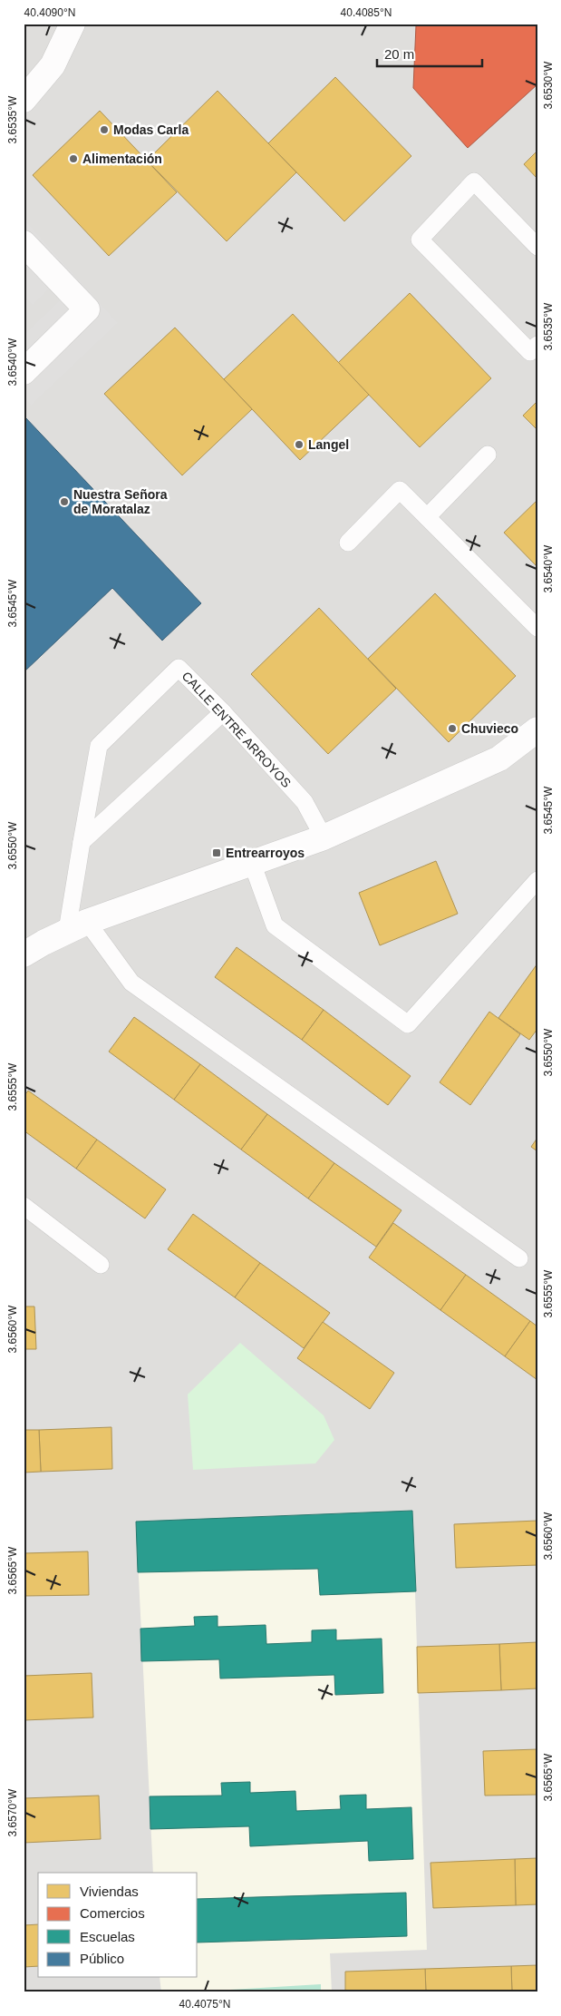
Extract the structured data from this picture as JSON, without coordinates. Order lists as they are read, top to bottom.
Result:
{
  "streets": {
    "lane": ["CALLE ENTRE ARROYOS"]
  },
  "places": {
    "other": [
      "Modas Carla",
      "Alimentación",
      "Langel",
      "Nuestra Señora de Moratalaz",
      "Chuvieco"
    ],
    "transit": ["Entrearroyos"]
  },
  "legend": [
    "Viviendas",
    "Comercios",
    "Escuelas",
    "Público"
  ],
  "scale_bar": "20 m",
  "coordinates": [
    "40.4090°N",
    "40.4085°N",
    "3.6530°W",
    "3.6535°W",
    "3.6540°W",
    "3.6545°W",
    "3.6550°W",
    "3.6555°W",
    "3.6560°W",
    "3.6565°W",
    "3.6570°W",
    "40.4075°N"
  ]
}
